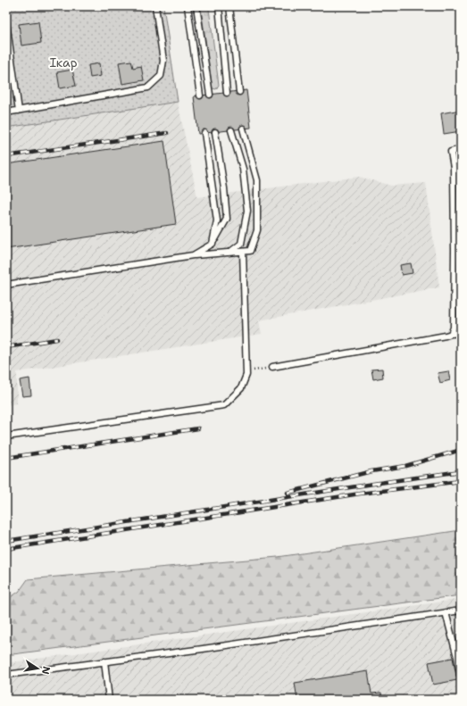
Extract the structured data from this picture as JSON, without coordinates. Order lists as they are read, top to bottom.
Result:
{
  "parks": ["Ікар"],
  "north": "right"
}
